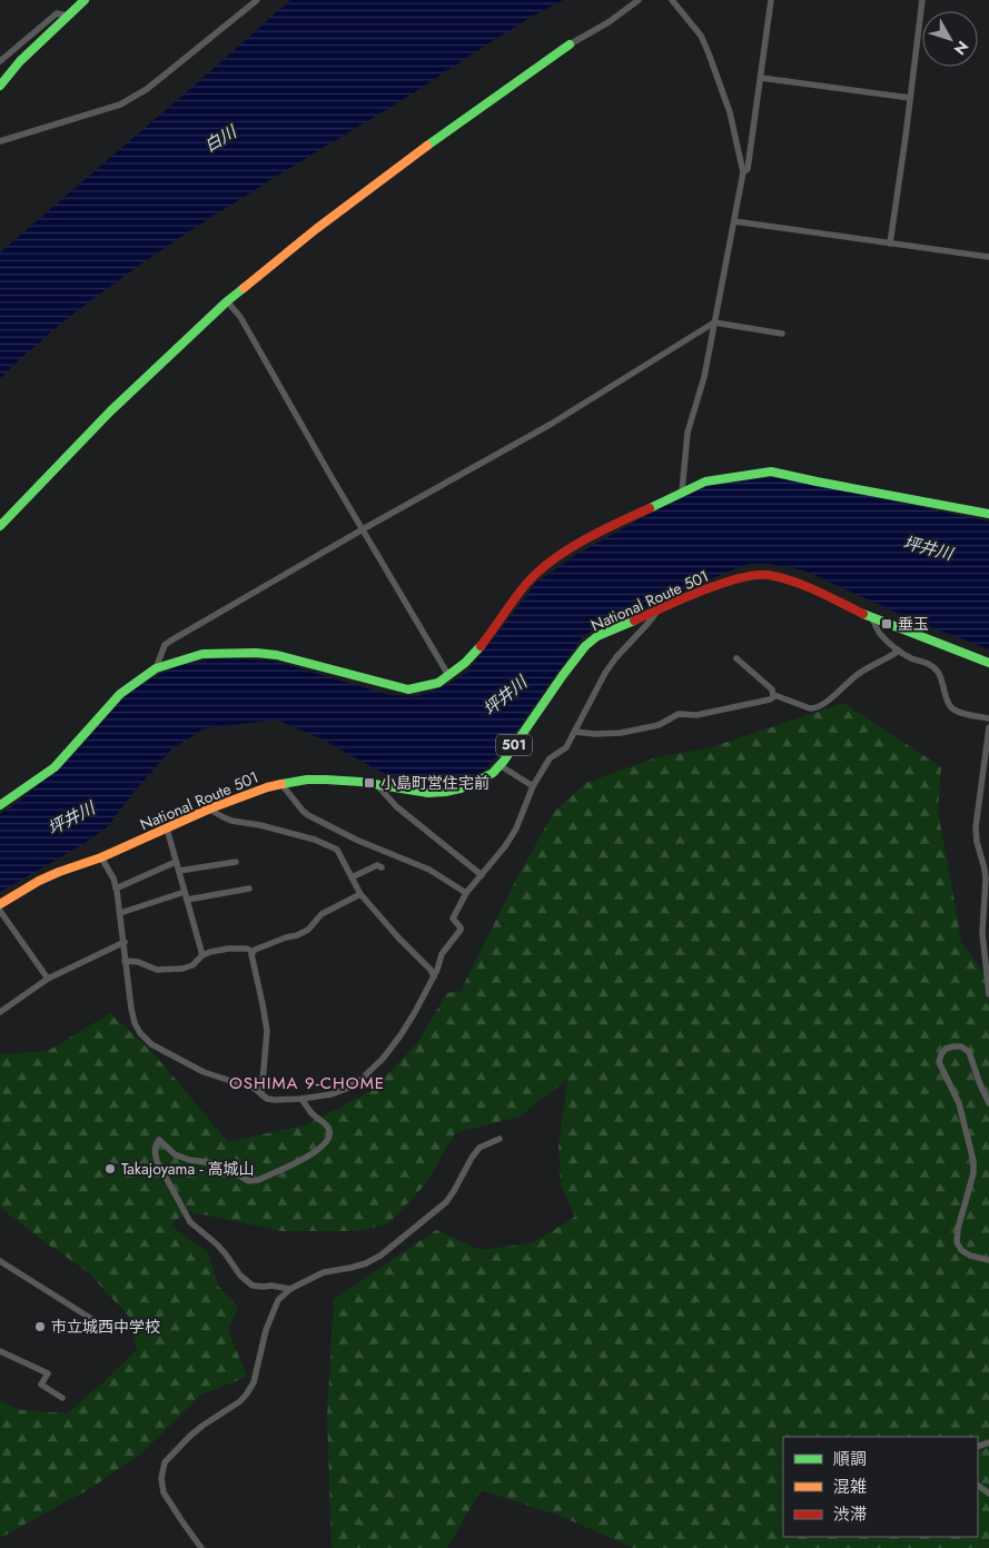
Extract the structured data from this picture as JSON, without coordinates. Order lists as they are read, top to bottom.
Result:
{
  "streets": {
    "main road": ["National Route 501", "501"]
  },
  "districts": ["OSHIMA 9-CHOME"],
  "water": ["白川", "坪井川"],
  "places": {
    "transit": ["垂玉", "小島町営住宅前"],
    "other": ["Takajoyama - 高城山", "市立城西中学校"]
  },
  "legend": ["順調", "混雑", "渋滞"],
  "north": "bottom right"
}
